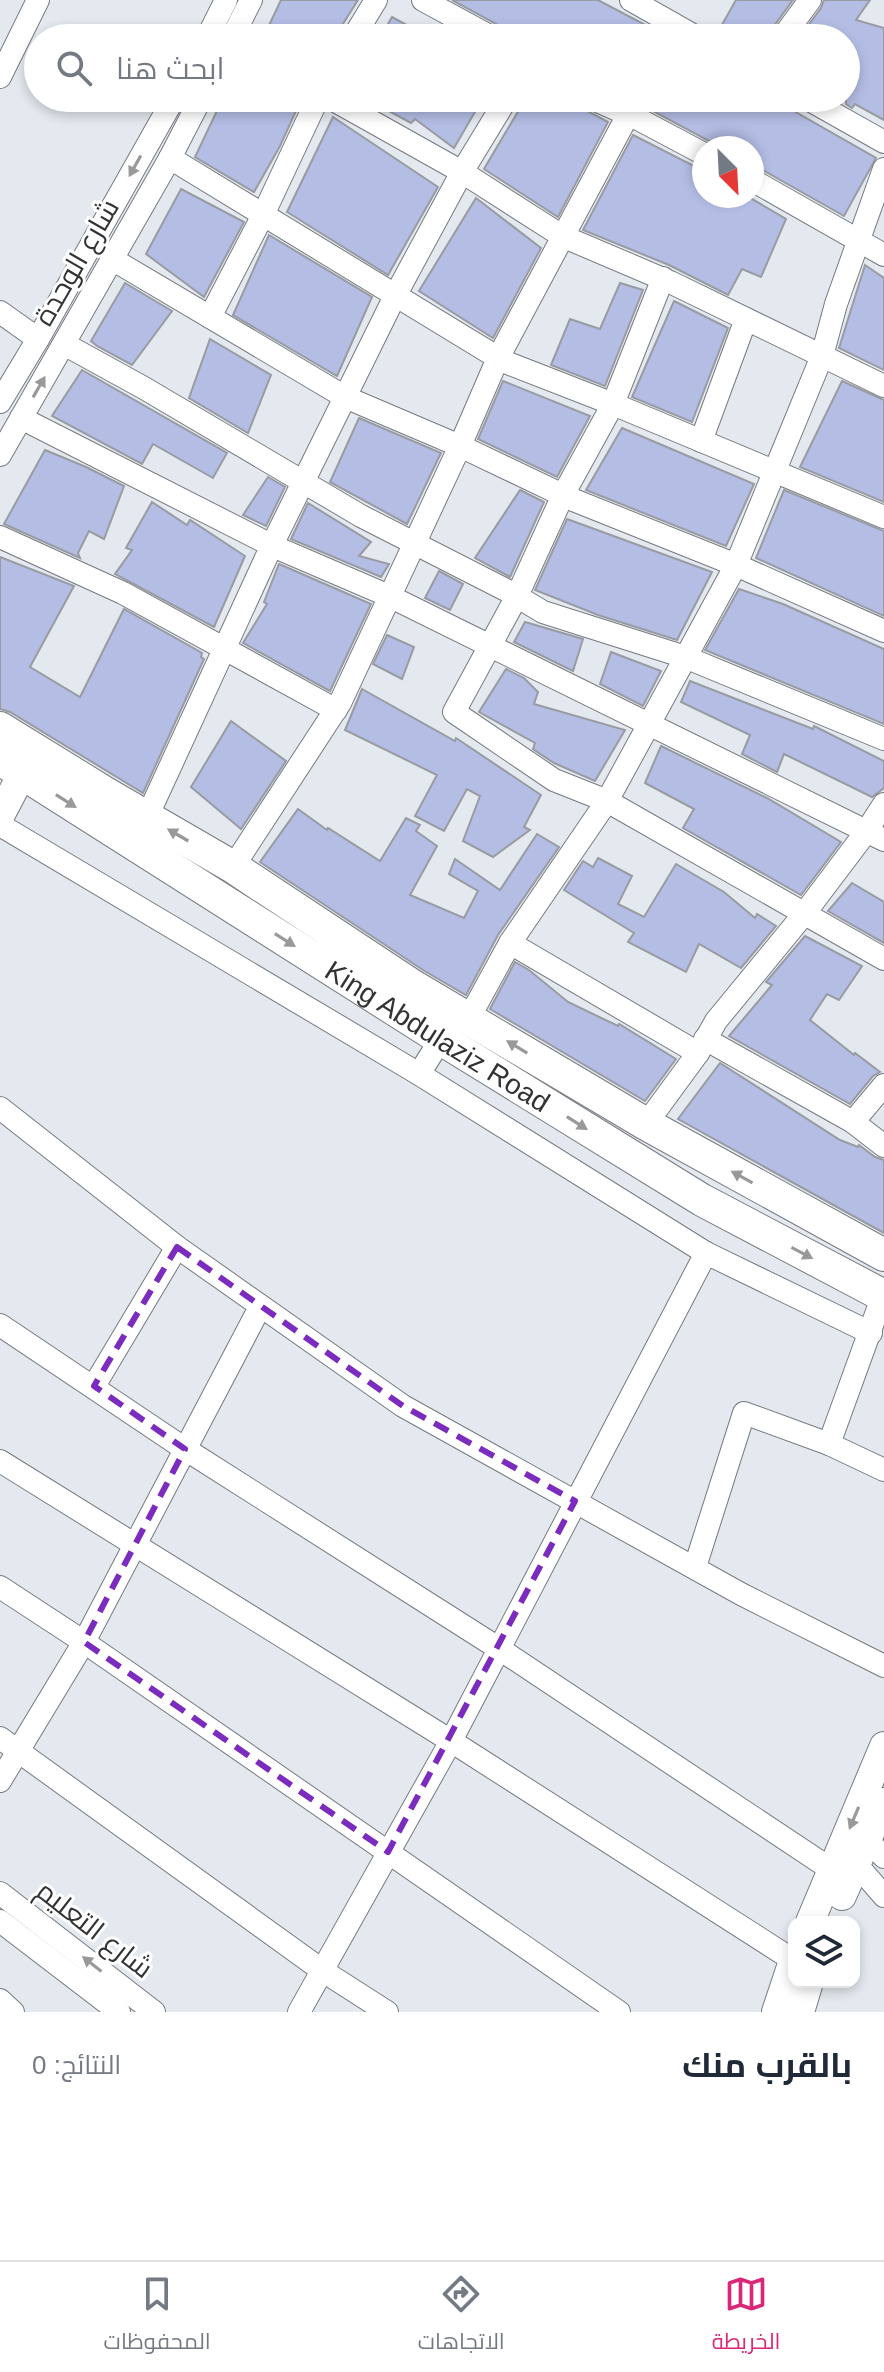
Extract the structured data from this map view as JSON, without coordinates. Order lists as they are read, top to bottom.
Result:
{
  "streets": {
    "highway": ["King Abdulaziz Road"],
    "street": ["شارع الوحدة", "شارع التعليم"]
  },
  "north": "bottom right",
  "page": {
    "search": "ابحث هنا",
    "heading": ["بالقرب منك", "النتائج: 0"],
    "nav": ["الخريطة", "الاتجاهات", "المحفوظات"]
  }
}
